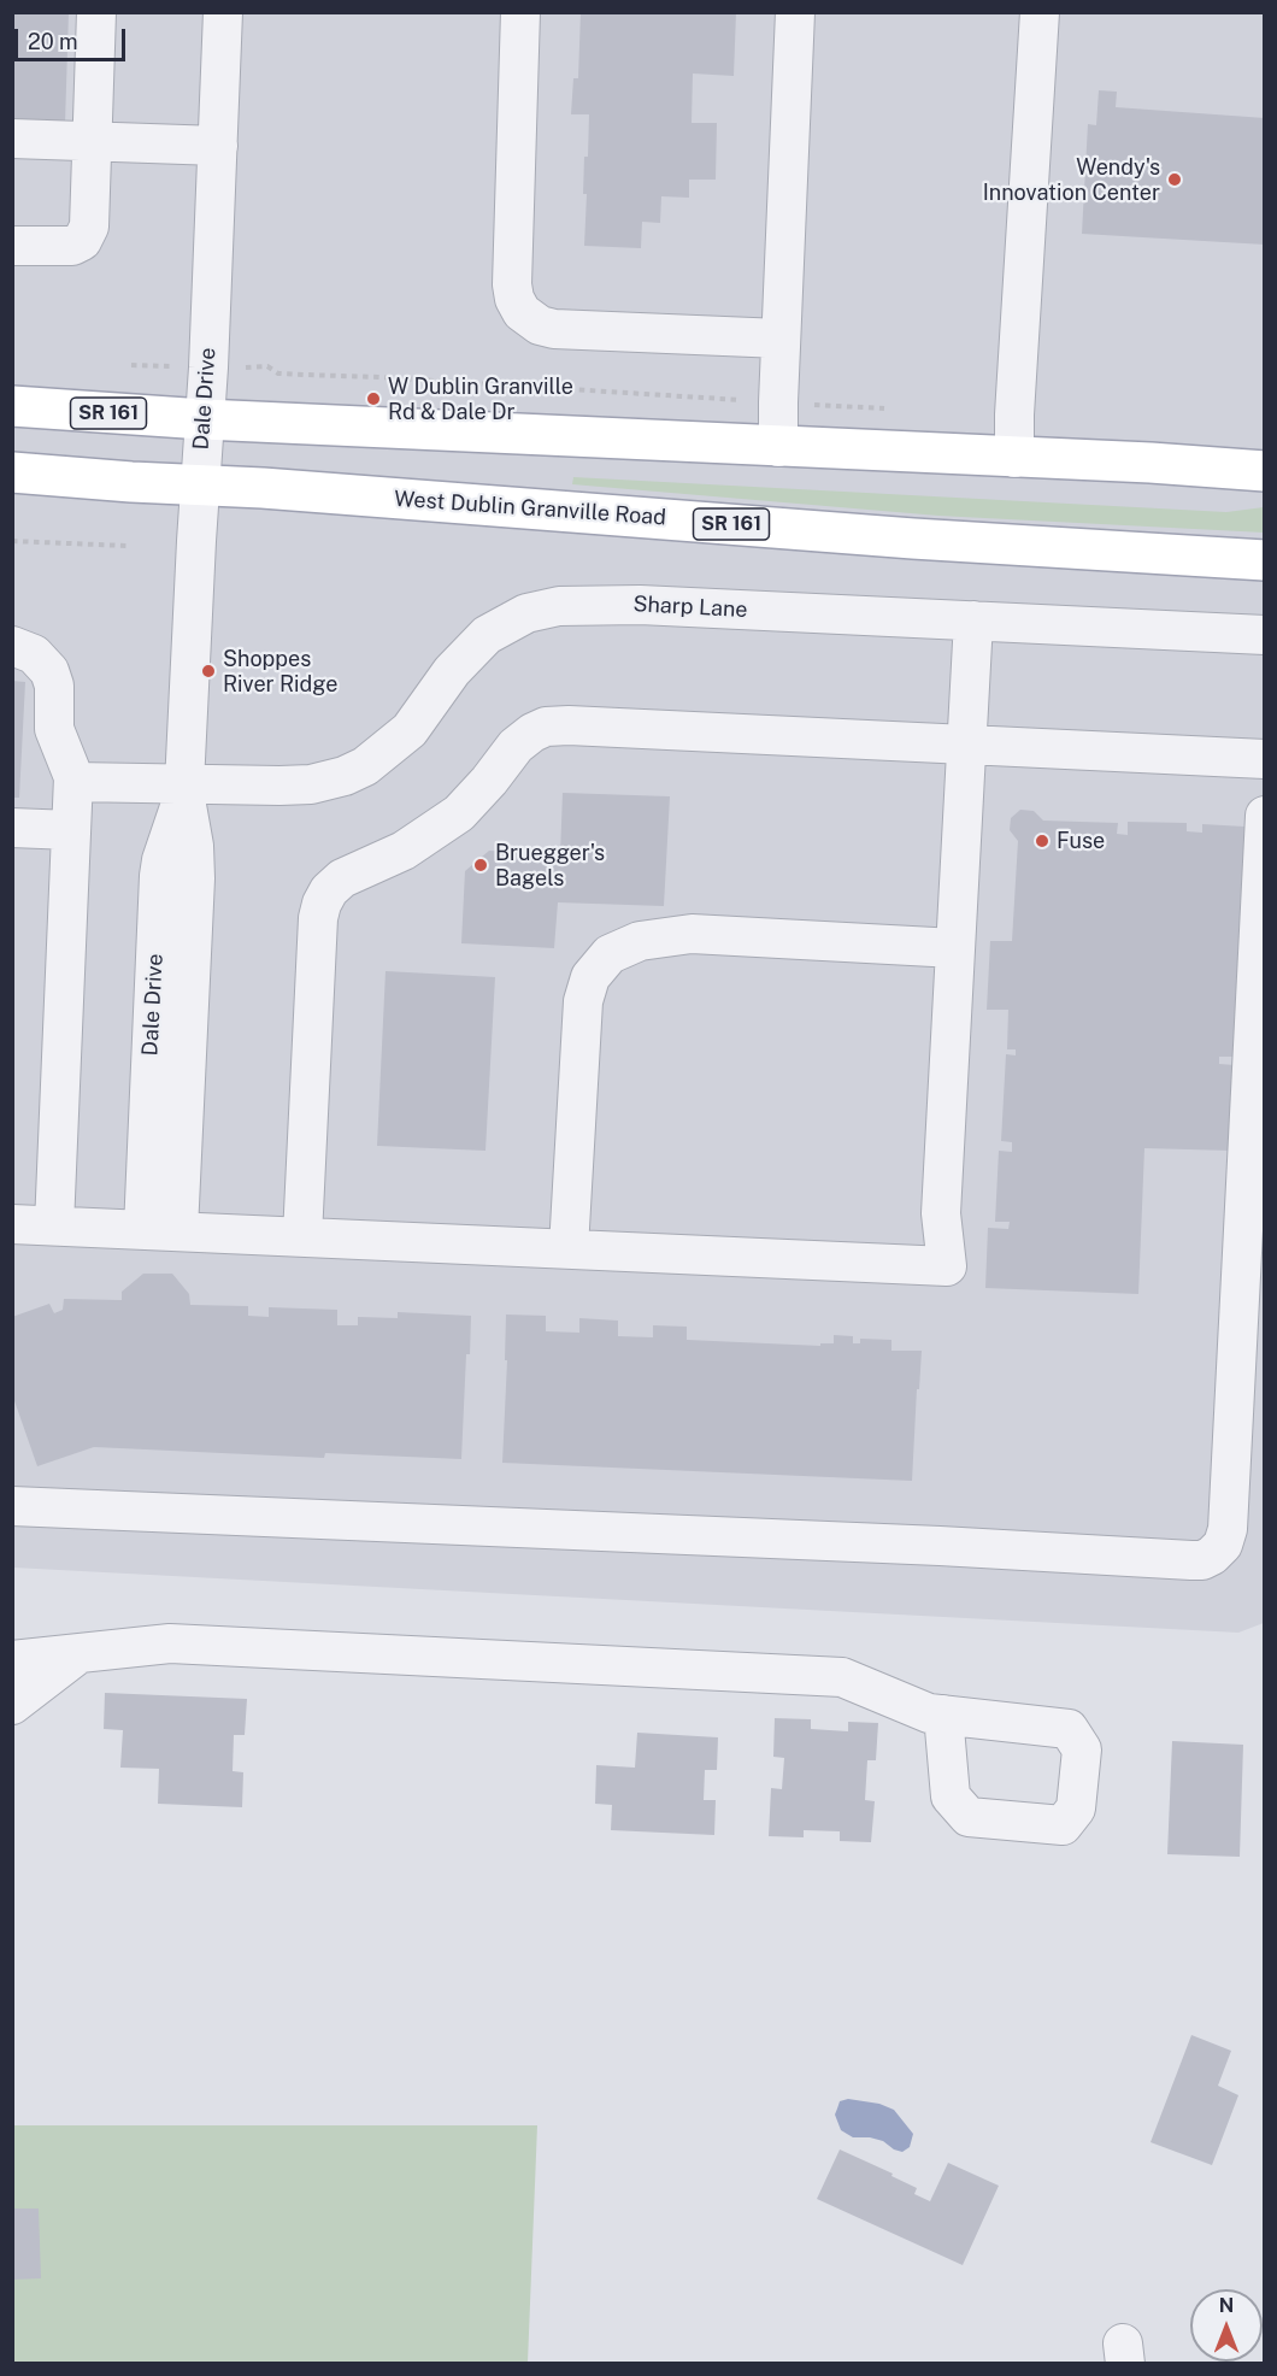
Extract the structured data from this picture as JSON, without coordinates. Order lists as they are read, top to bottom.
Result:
{
  "streets": {
    "main road": ["SR 161", "West Dublin Granville Road"],
    "street": ["Dale Drive", "Sharp Lane"]
  },
  "crossings": [
    ["Dale Drive", "SR 161"],
    ["Dale Drive", "West Dublin Granville Road"],
    ["Dale Drive", "Sharp Lane"]
  ],
  "places": [
    "Wendy's Innovation Center",
    "W Dublin Granville Rd & Dale Dr",
    "Shoppes River Ridge",
    "Fuse",
    "Bruegger's Bagels"
  ],
  "scale_bar": "20 m",
  "north": "top"
}
